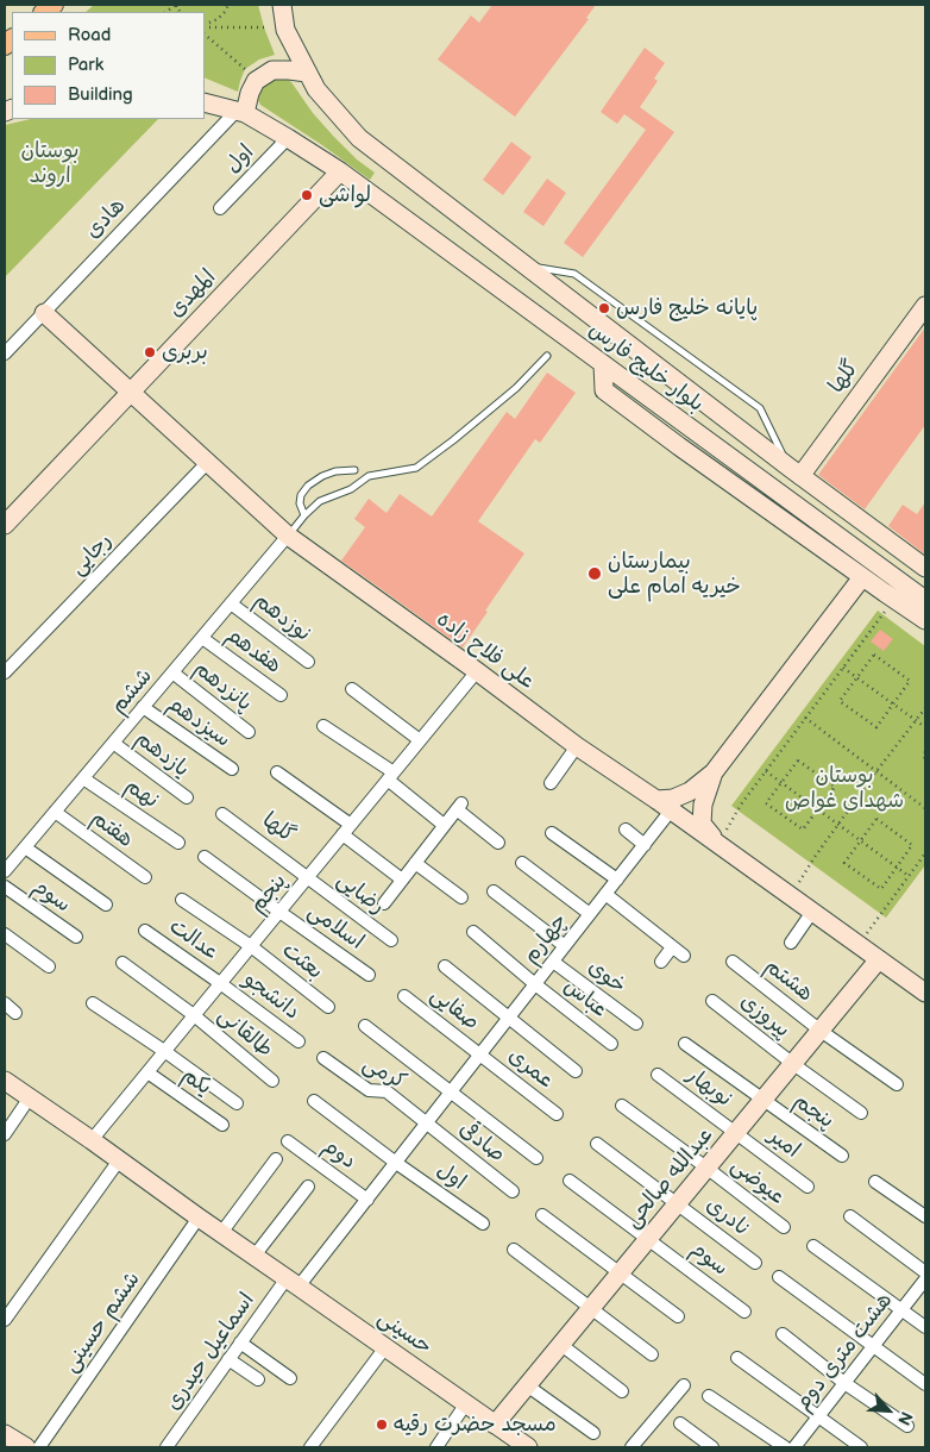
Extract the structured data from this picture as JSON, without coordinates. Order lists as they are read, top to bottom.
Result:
{
  "streets": {
    "street": [
      "اول",
      "هادی",
      "المهدی",
      "بلوار خلیج فارس",
      "گلها",
      "رجایی",
      "نوزدهم",
      "هفدهم",
      "علی فلاح زاده",
      "پانزدهم",
      "ششم",
      "سیزدهم",
      "یازدهم",
      "نهم",
      "هفتم",
      "پنجم",
      "رضایی",
      "سوم",
      "اسلامی",
      "چهارم",
      "عدالت",
      "بعثت",
      "خوی",
      "هشتم",
      "دانشجو",
      "عباس",
      "صفایی",
      "پیروزی",
      "طالقانی",
      "عمری",
      "کرمی",
      "یکم",
      "نوبهار",
      "صادقی",
      "امیر",
      "دوم",
      "عبدالله صالحی",
      "عیوضی",
      "نادری",
      "ششم حسینی",
      "حسینی",
      "اسماعیل حیدری",
      "هشت متری دوم"
    ]
  },
  "crossings": [
    ["اول", "بلوار خلیج فارس"],
    ["اول", "چهارم"],
    ["هادی", "بلوار خلیج فارس"],
    ["هادی", "علی فلاح زاده"],
    ["المهدی", "بلوار خلیج فارس"],
    ["المهدی", "علی فلاح زاده"],
    ["بلوار خلیج فارس", "گلها"],
    ["گلها", "پنجم"],
    ["گلها", "رضایی"],
    ["رجایی", "علی فلاح زاده"],
    ["نوزدهم", "ششم"],
    ["هفدهم", "ششم"],
    ["علی فلاح زاده", "ششم"],
    ["علی فلاح زاده", "پنجم"],
    ["علی فلاح زاده", "چهارم"],
    ["علی فلاح زاده", "عبدالله صالحی"],
    ["پانزدهم", "ششم"],
    ["ششم", "سیزدهم"],
    ["ششم", "یازدهم"],
    ["ششم", "نهم"],
    ["ششم", "هفتم"],
    ["پنجم", "رضایی"],
    ["پنجم", "اسلامی"],
    ["پنجم", "عدالت"],
    ["پنجم", "بعثت"],
    ["پنجم", "دانشجو"],
    ["پنجم", "طالقانی"],
    ["پنجم", "یکم"],
    ["پنجم", "عبدالله صالحی"],
    ["پنجم", "حسینی"],
    ["سوم", "عبدالله صالحی"],
    ["چهارم", "خوی"],
    ["چهارم", "عباس"],
    ["چهارم", "صفایی"],
    ["چهارم", "عمری"],
    ["چهارم", "کرمی"],
    ["چهارم", "صادقی"],
    ["چهارم", "دوم"],
    ["چهارم", "حسینی"],
    ["چهارم", "اسماعیل حیدری"],
    ["عدالت", "دانشجو"],
    ["هشتم", "عبدالله صالحی"],
    ["صفایی", "عمری"],
    ["پیروزی", "عبدالله صالحی"],
    ["کرمی", "صادقی"],
    ["نوبهار", "امیر"],
    ["نوبهار", "عبدالله صالحی"],
    ["امیر", "عبدالله صالحی"],
    ["عبدالله صالحی", "عیوضی"],
    ["عبدالله صالحی", "نادری"],
    ["عبدالله صالحی", "حسینی"],
    ["ششم حسینی", "حسینی"],
    ["حسینی", "اسماعیل حیدری"]
  ],
  "parks": ["بوستان اروند", "بوستان شهدای غواص"],
  "places": [
    "لواشی",
    "پایانه خلیج فارس",
    "بربری",
    "بیمارستان خیریه امام علی",
    "مسجد حضرت رقیه"
  ],
  "legend": ["Road", "Park", "Building"],
  "north": "bottom right"
}
